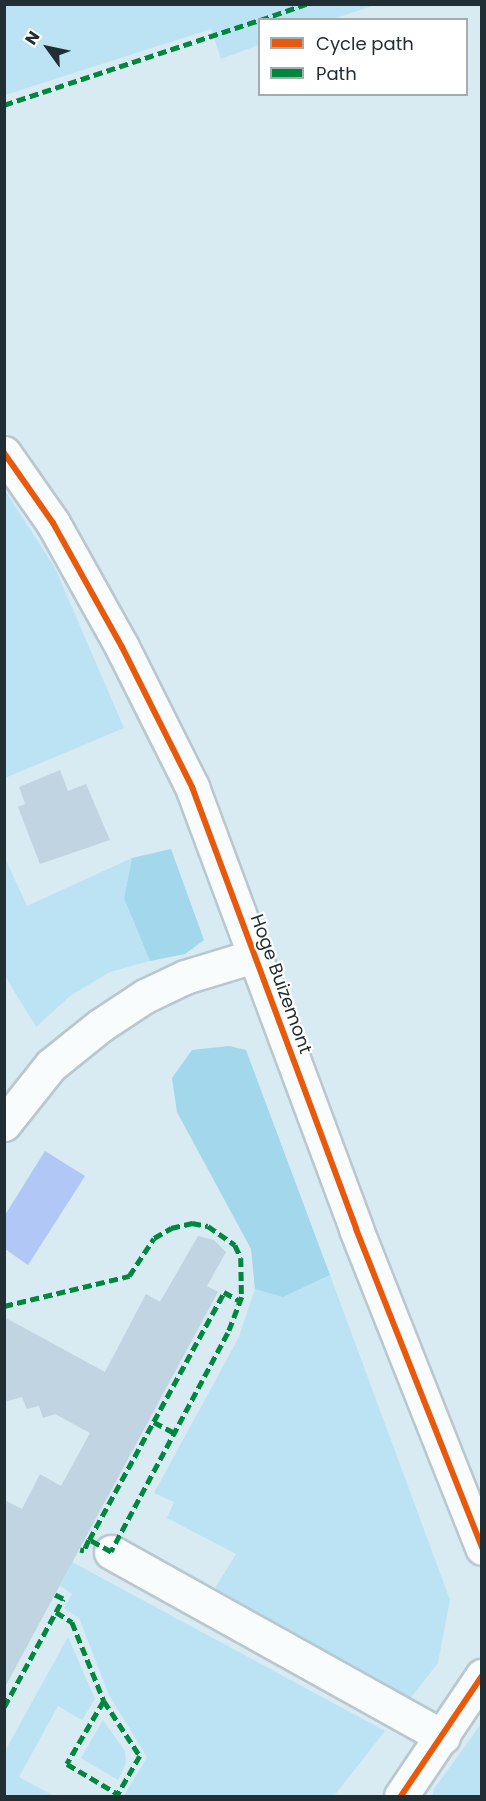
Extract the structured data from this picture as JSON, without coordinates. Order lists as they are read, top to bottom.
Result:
{
  "streets": {
    "street": ["Hoge Buizemont"]
  },
  "legend": ["Cycle path", "Path"],
  "north": "top left"
}
